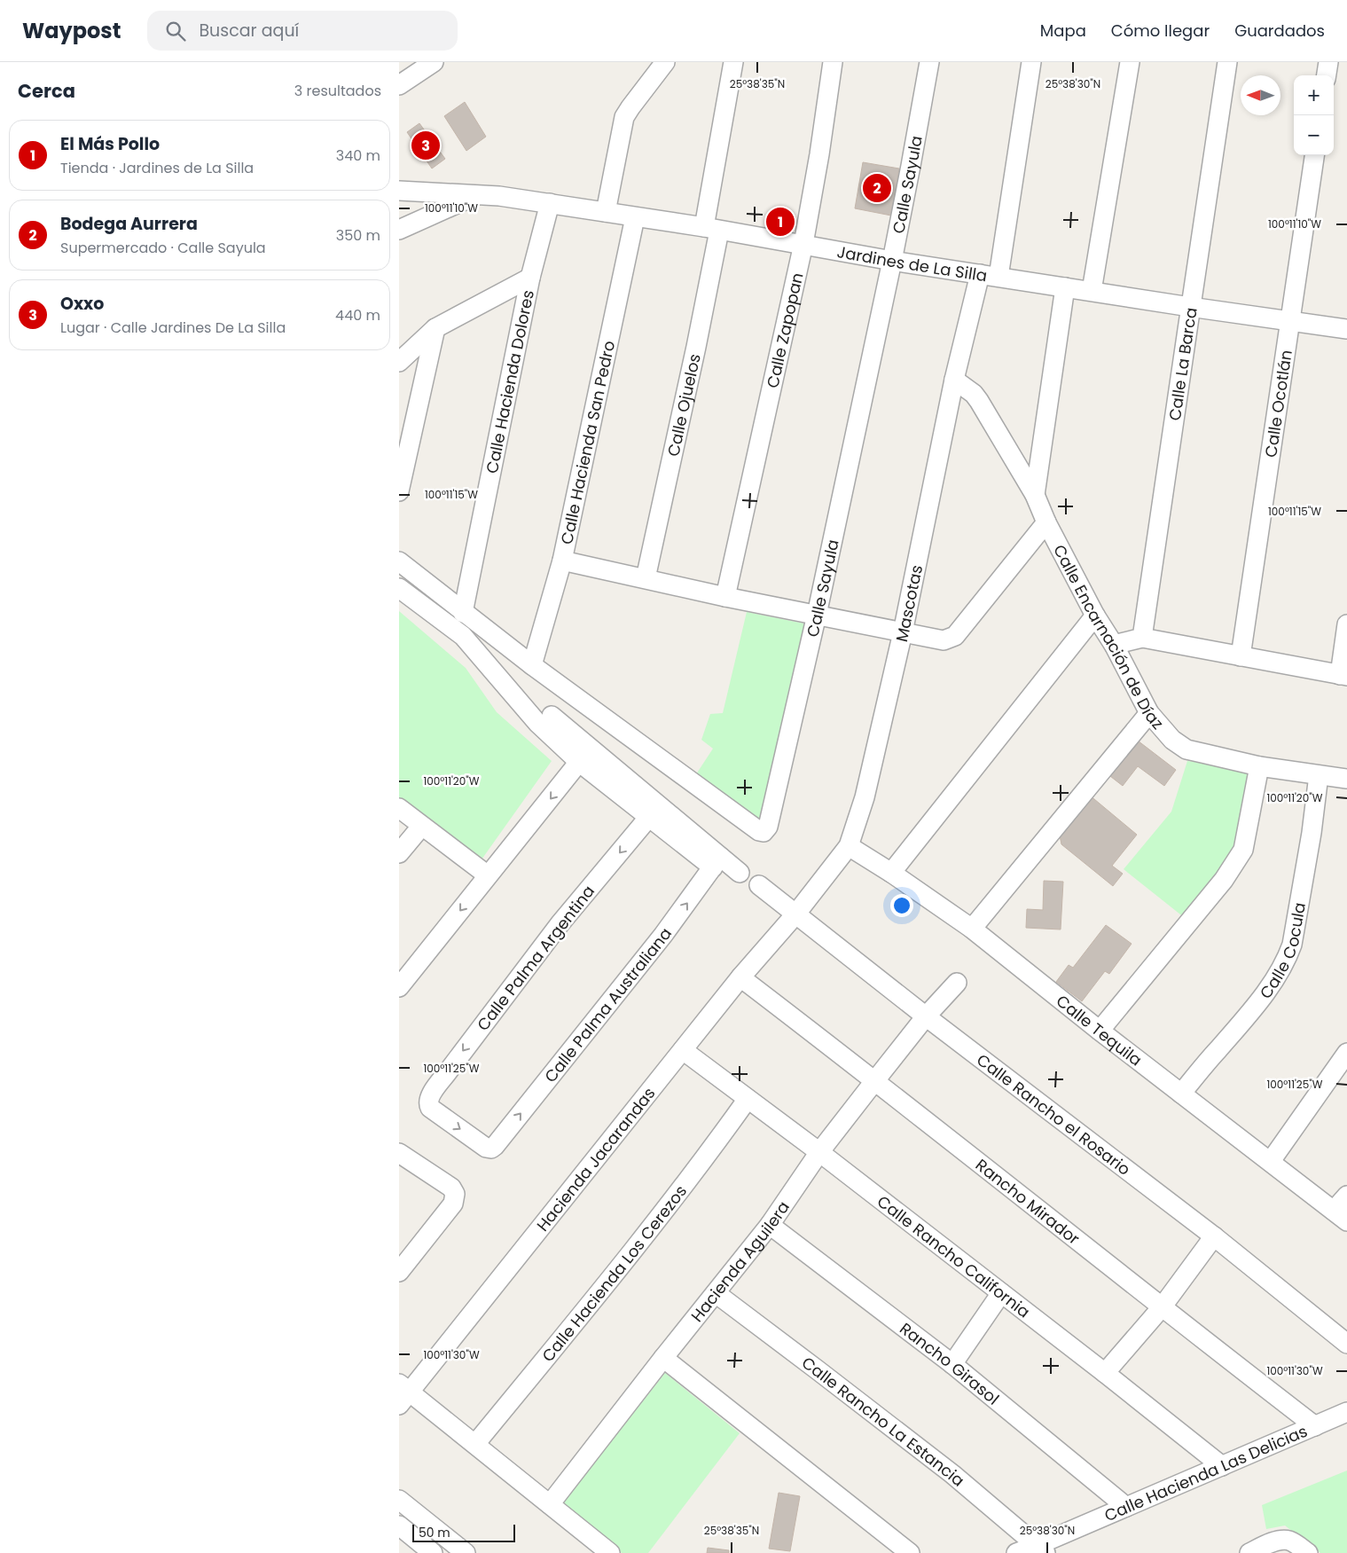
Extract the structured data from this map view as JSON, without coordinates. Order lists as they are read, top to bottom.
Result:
{
  "streets": {
    "street": [
      "Calle Sayula",
      "Jardines de La Silla",
      "Calle Zapopan",
      "Calle La Barca",
      "Calle Hacienda Dolores",
      "Calle Ojuelos",
      "Calle Ocotlán",
      "Calle Hacienda San Pedro",
      "Mascotas",
      "Calle Encarnación de Díaz",
      "Calle Cocula",
      "Calle Palma Argentina",
      "Calle Palma Australiana",
      "Calle Tequila",
      "Calle Rancho el Rosario",
      "Hacienda Jacarandas",
      "Rancho Mirador",
      "Calle Rancho California",
      "Hacienda Aguilera",
      "Calle Hacienda Los Cerezos",
      "Rancho Girasol",
      "Calle Rancho La Estancia",
      "Calle Hacienda Las Delicias"
    ]
  },
  "crossings": [
    ["Calle Sayula", "Jardines de La Silla"],
    ["Calle Sayula", "Calle Hacienda San Pedro"],
    ["Jardines de La Silla", "Calle Zapopan"],
    ["Jardines de La Silla", "Calle La Barca"],
    ["Jardines de La Silla", "Calle Hacienda Dolores"],
    ["Jardines de La Silla", "Calle Ojuelos"],
    ["Jardines de La Silla", "Calle Ocotlán"],
    ["Jardines de La Silla", "Calle Hacienda San Pedro"],
    ["Jardines de La Silla", "Mascotas"],
    ["Mascotas", "Calle Encarnación de Díaz"],
    ["Mascotas", "Calle Tequila"],
    ["Mascotas", "Calle Rancho el Rosario"],
    ["Mascotas", "Hacienda Jacarandas"],
    ["Calle Encarnación de Díaz", "Calle Cocula"],
    ["Calle Cocula", "Calle Tequila"],
    ["Calle Palma Argentina", "Calle Palma Australiana"],
    ["Calle Rancho el Rosario", "Hacienda Jacarandas"],
    ["Calle Rancho el Rosario", "Hacienda Aguilera"],
    ["Hacienda Jacarandas", "Rancho Mirador"],
    ["Hacienda Jacarandas", "Calle Rancho California"],
    ["Rancho Mirador", "Hacienda Aguilera"],
    ["Rancho Mirador", "Calle Hacienda Las Delicias"],
    ["Calle Rancho California", "Hacienda Aguilera"],
    ["Calle Rancho California", "Calle Hacienda Los Cerezos"],
    ["Calle Rancho California", "Calle Hacienda Las Delicias"],
    ["Hacienda Aguilera", "Rancho Girasol"],
    ["Hacienda Aguilera", "Calle Rancho La Estancia"],
    ["Rancho Girasol", "Calle Hacienda Las Delicias"],
    ["Calle Rancho La Estancia", "Calle Hacienda Las Delicias"]
  ],
  "one_way": ["Calle Palma Australiana"],
  "scale_bar": "50 m",
  "north": "left",
  "page": {
    "header": "Waypost",
    "search": "Buscar aquí",
    "nav": ["Mapa", "Cómo llegar", "Guardados"],
    "heading": ["Cerca", "3 resultados"],
    "map_buttons": ["+", "−"],
    "list": [
      {
        "mark": "1",
        "name": "El Más Pollo",
        "note": "Tienda · Jardines de La Silla",
        "value": "340 m"
      },
      {
        "mark": "2",
        "name": "Bodega Aurrera",
        "note": "Supermercado · Calle Sayula",
        "value": "350 m"
      },
      {
        "mark": "3",
        "name": "Oxxo",
        "note": "Lugar · Calle Jardines De La Silla",
        "value": "440 m"
      }
    ],
    "pins": ["3", "2", "1"],
    "scale": "50 m"
  },
  "coordinates": [
    "25°38'35\"N",
    "25°38'30\"N",
    "100°11'10\"W",
    "100°11'15\"W",
    "100°11'20\"W",
    "100°11'25\"W",
    "100°11'30\"W"
  ]
}
